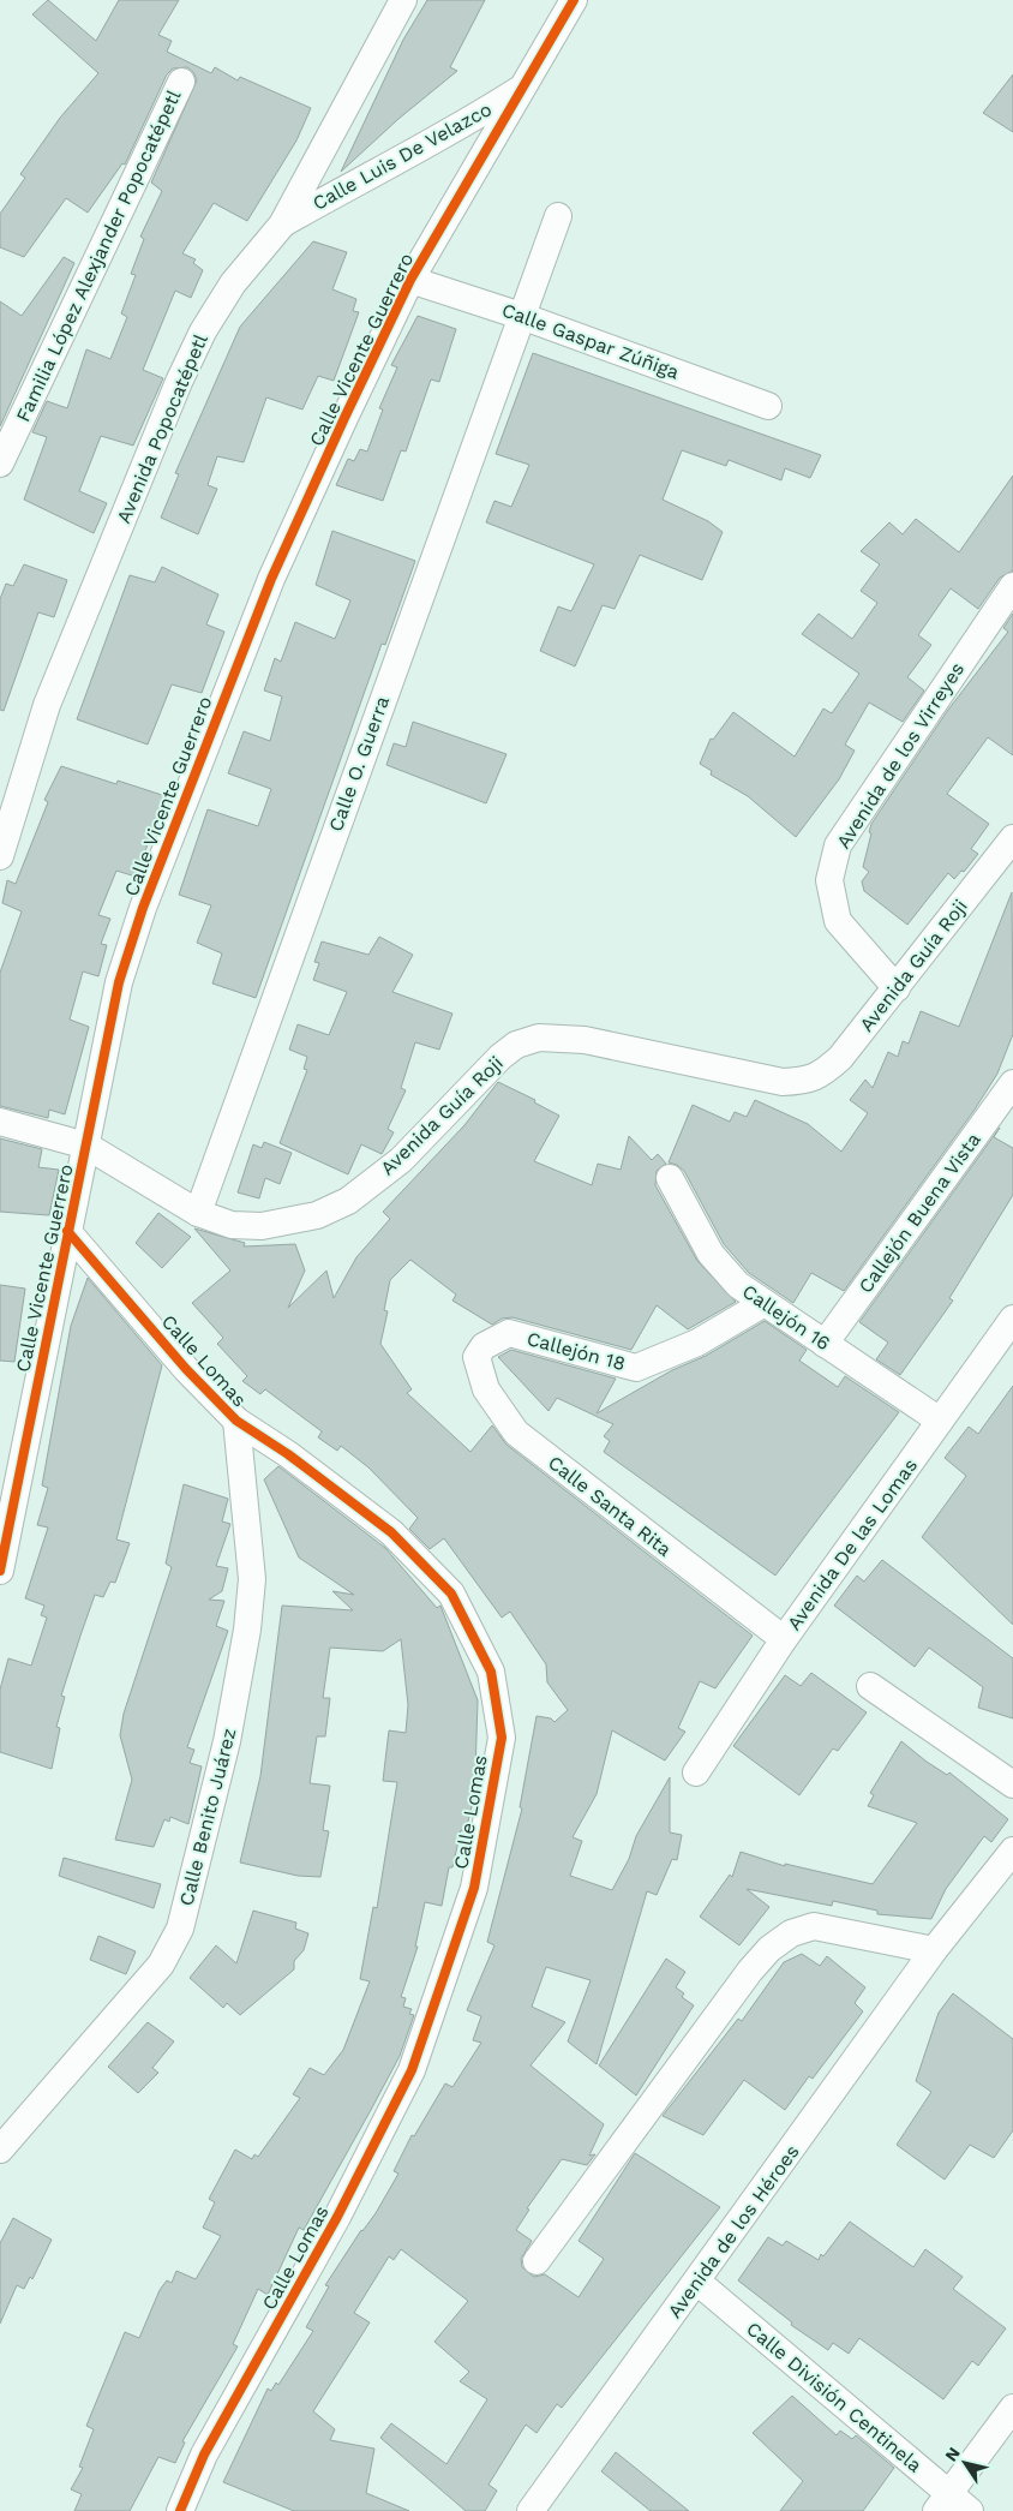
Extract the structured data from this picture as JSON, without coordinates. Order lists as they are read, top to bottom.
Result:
{
  "streets": {
    "street": [
      "Calle Luis De Velazco",
      "Familia López Alexjander Popocatépetl",
      "Calle Gaspar Zúñiga",
      "Calle Vicente Guerrero",
      "Avenida Popocatépetl",
      "Avenida de los Virreyes",
      "Calle O. Guerra",
      "Avenida Guía Roji",
      "Callejón Buena Vista",
      "Callejón 16",
      "Callejón 18",
      "Calle Lomas",
      "Calle Santa Rita",
      "Avenida De las Lomas",
      "Calle Benito Juárez",
      "Avenida de los Héroes",
      "Calle División Centinela"
    ]
  },
  "crossings": [
    ["Calle Luis De Velazco", "Calle Vicente Guerrero"],
    ["Calle Luis De Velazco", "Avenida Popocatépetl"],
    ["Calle Gaspar Zúñiga", "Calle Vicente Guerrero"],
    ["Calle Gaspar Zúñiga", "Calle O. Guerra"],
    ["Calle Vicente Guerrero", "Avenida Guía Roji"],
    ["Calle Vicente Guerrero", "Calle Lomas"],
    ["Avenida de los Virreyes", "Avenida Guía Roji"],
    ["Calle O. Guerra", "Avenida Guía Roji"],
    ["Callejón Buena Vista", "Callejón 16"],
    ["Callejón 16", "Callejón 18"],
    ["Callejón 16", "Avenida De las Lomas"],
    ["Callejón 18", "Calle Santa Rita"],
    ["Calle Lomas", "Calle Benito Juárez"],
    ["Calle Santa Rita", "Avenida De las Lomas"],
    ["Avenida de los Héroes", "Calle División Centinela"]
  ],
  "north": "top left"
}
